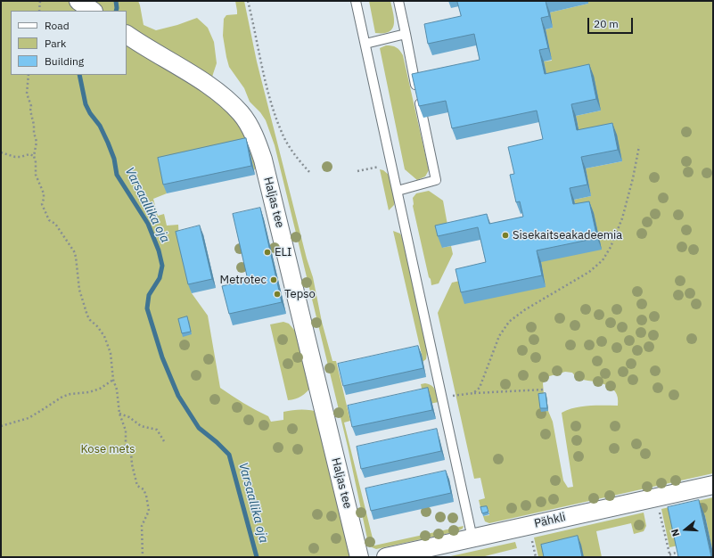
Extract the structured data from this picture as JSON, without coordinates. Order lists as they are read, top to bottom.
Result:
{
  "streets": {
    "street": ["Haljas tee", "Pähkli"]
  },
  "water": ["Varsaallika oja"],
  "parks": ["Kose mets"],
  "places": [
    "Sisekaitseakadeemia",
    "ELI",
    "Metrotec",
    "Tepso"
  ],
  "legend": ["Road", "Park", "Building"],
  "scale_bar": "20 m",
  "north": "left"
}
